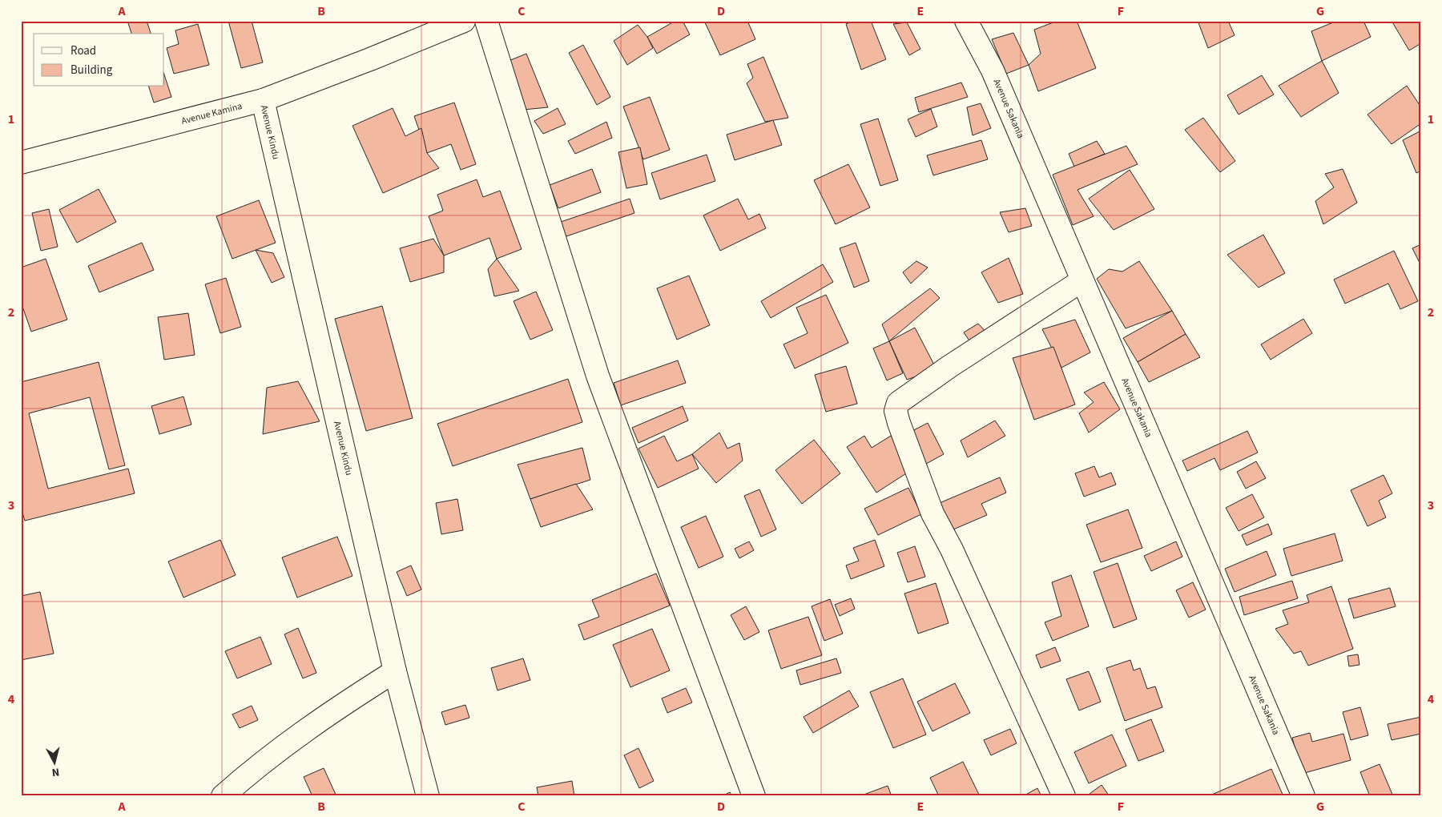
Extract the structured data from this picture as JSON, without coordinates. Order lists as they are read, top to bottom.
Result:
{
  "streets": {
    "street": ["Avenue Sakania", "Avenue Kamina", "Avenue Kindu"]
  },
  "crossings": [
    ["Avenue Kamina", "Avenue Kindu"]
  ],
  "legend": ["Road", "Building"],
  "north": "bottom",
  "grid": {
    "columns": [
      "A",
      "B",
      "C",
      "D",
      "E",
      "F",
      "G"
    ],
    "rows": [
      "1",
      "2",
      "3",
      "4"
    ]
  }
}
